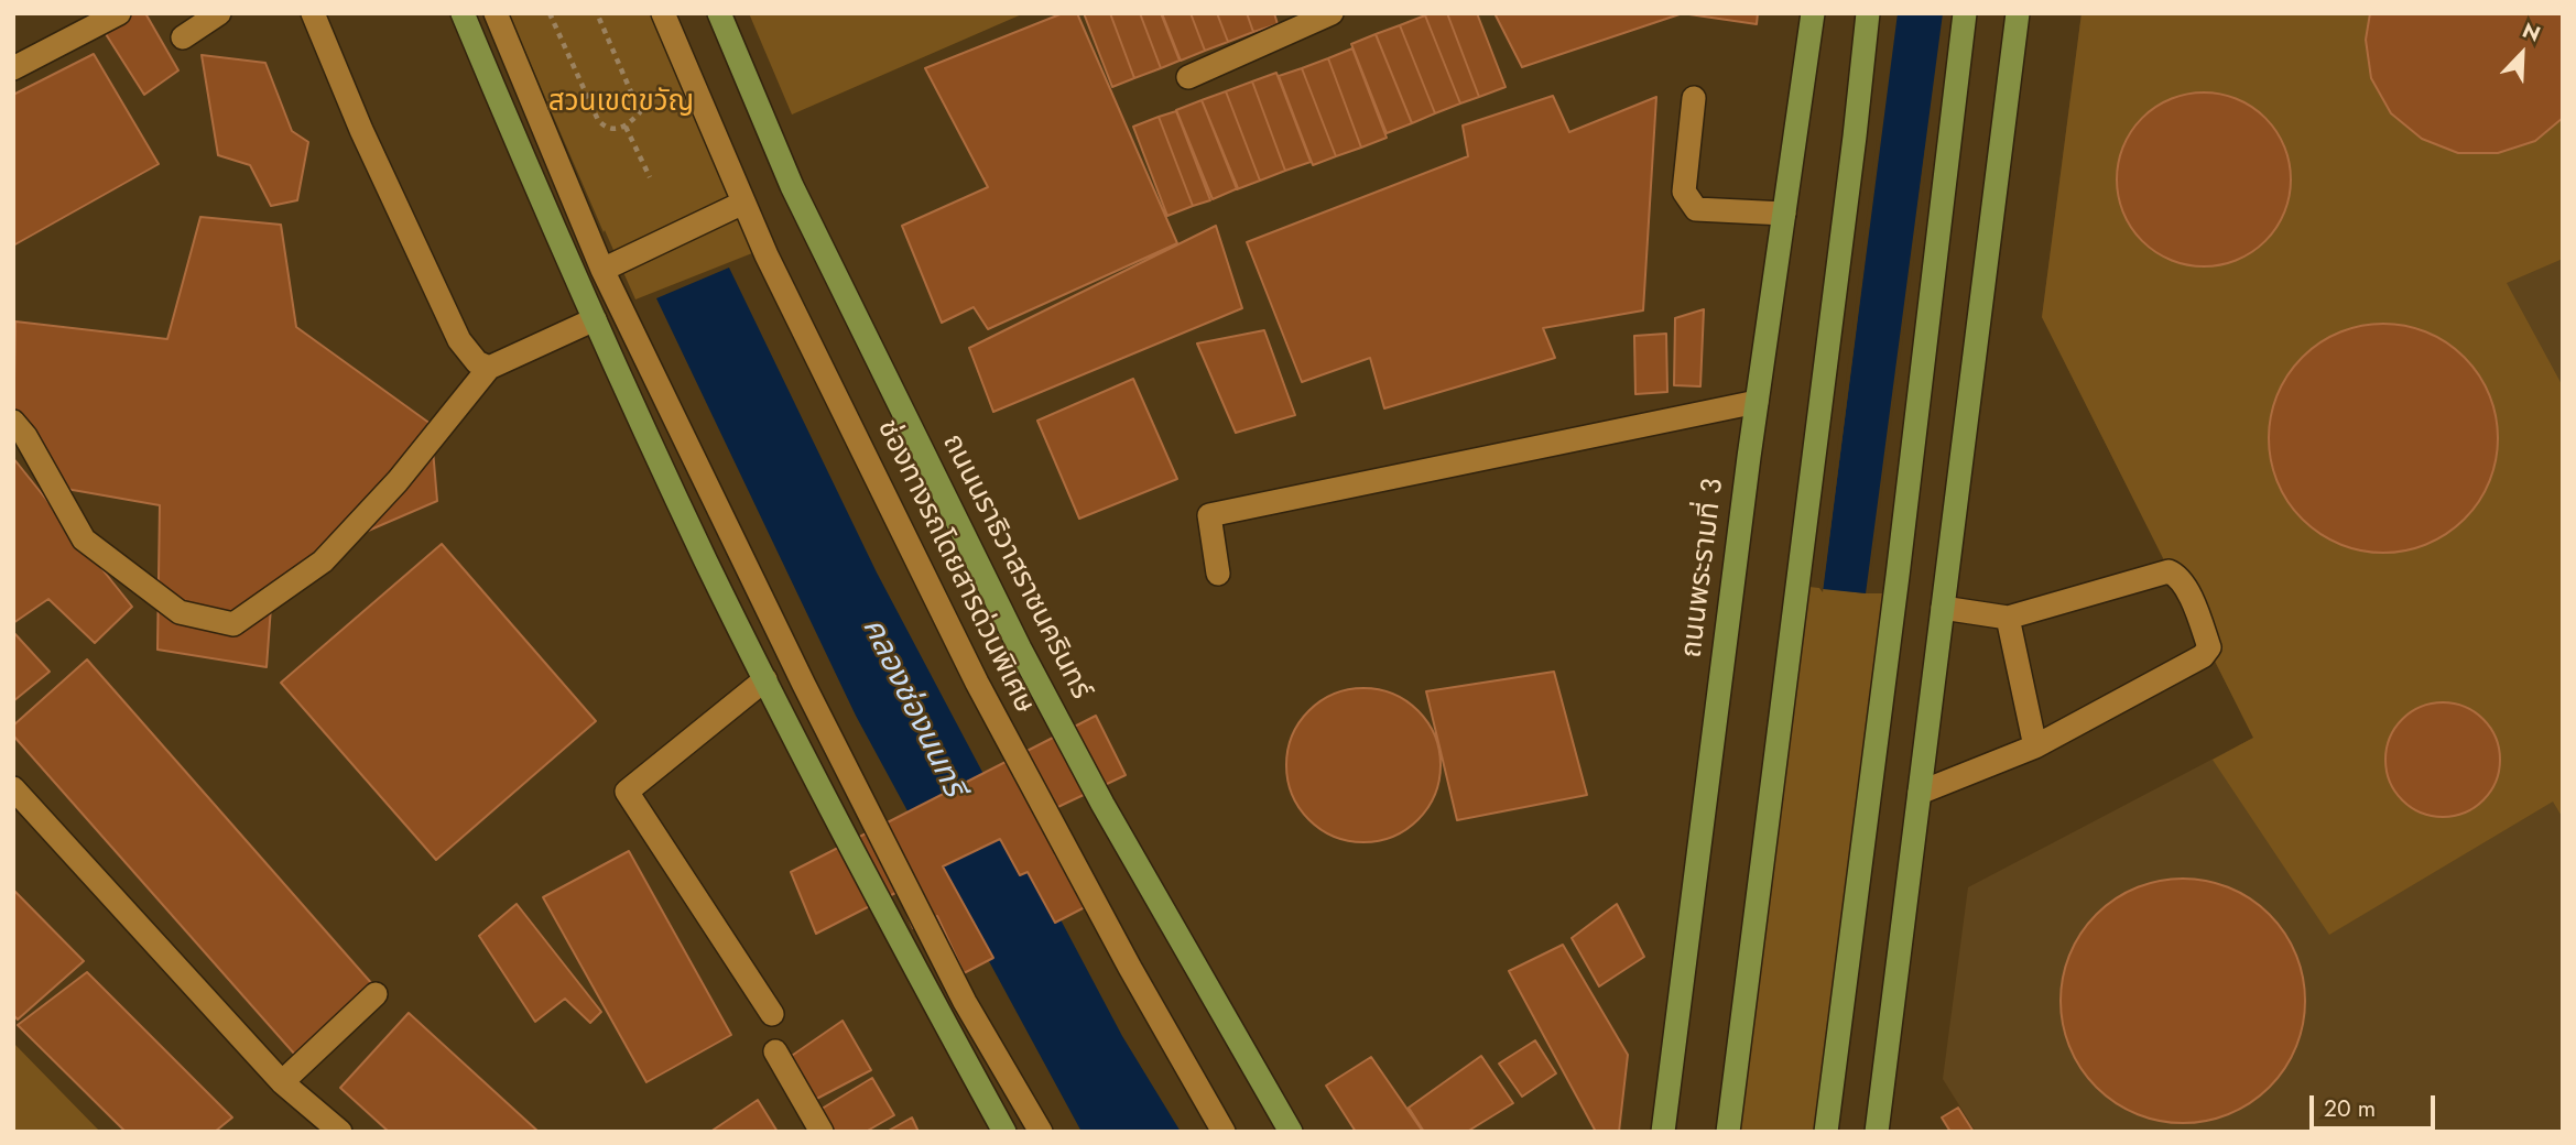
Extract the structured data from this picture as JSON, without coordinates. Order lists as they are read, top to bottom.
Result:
{
  "streets": {
    "main road": ["ถนนนราธิวาสราชนครินทร์", "ถนนพระรามที่ 3"],
    "street": ["ช่องทางรถโดยสารด่วนพิเศษ"]
  },
  "water": ["คลองช่องนนทรี"],
  "parks": ["สวนเขตขวัญ"],
  "scale_bar": "20 m",
  "north": "top right"
}
